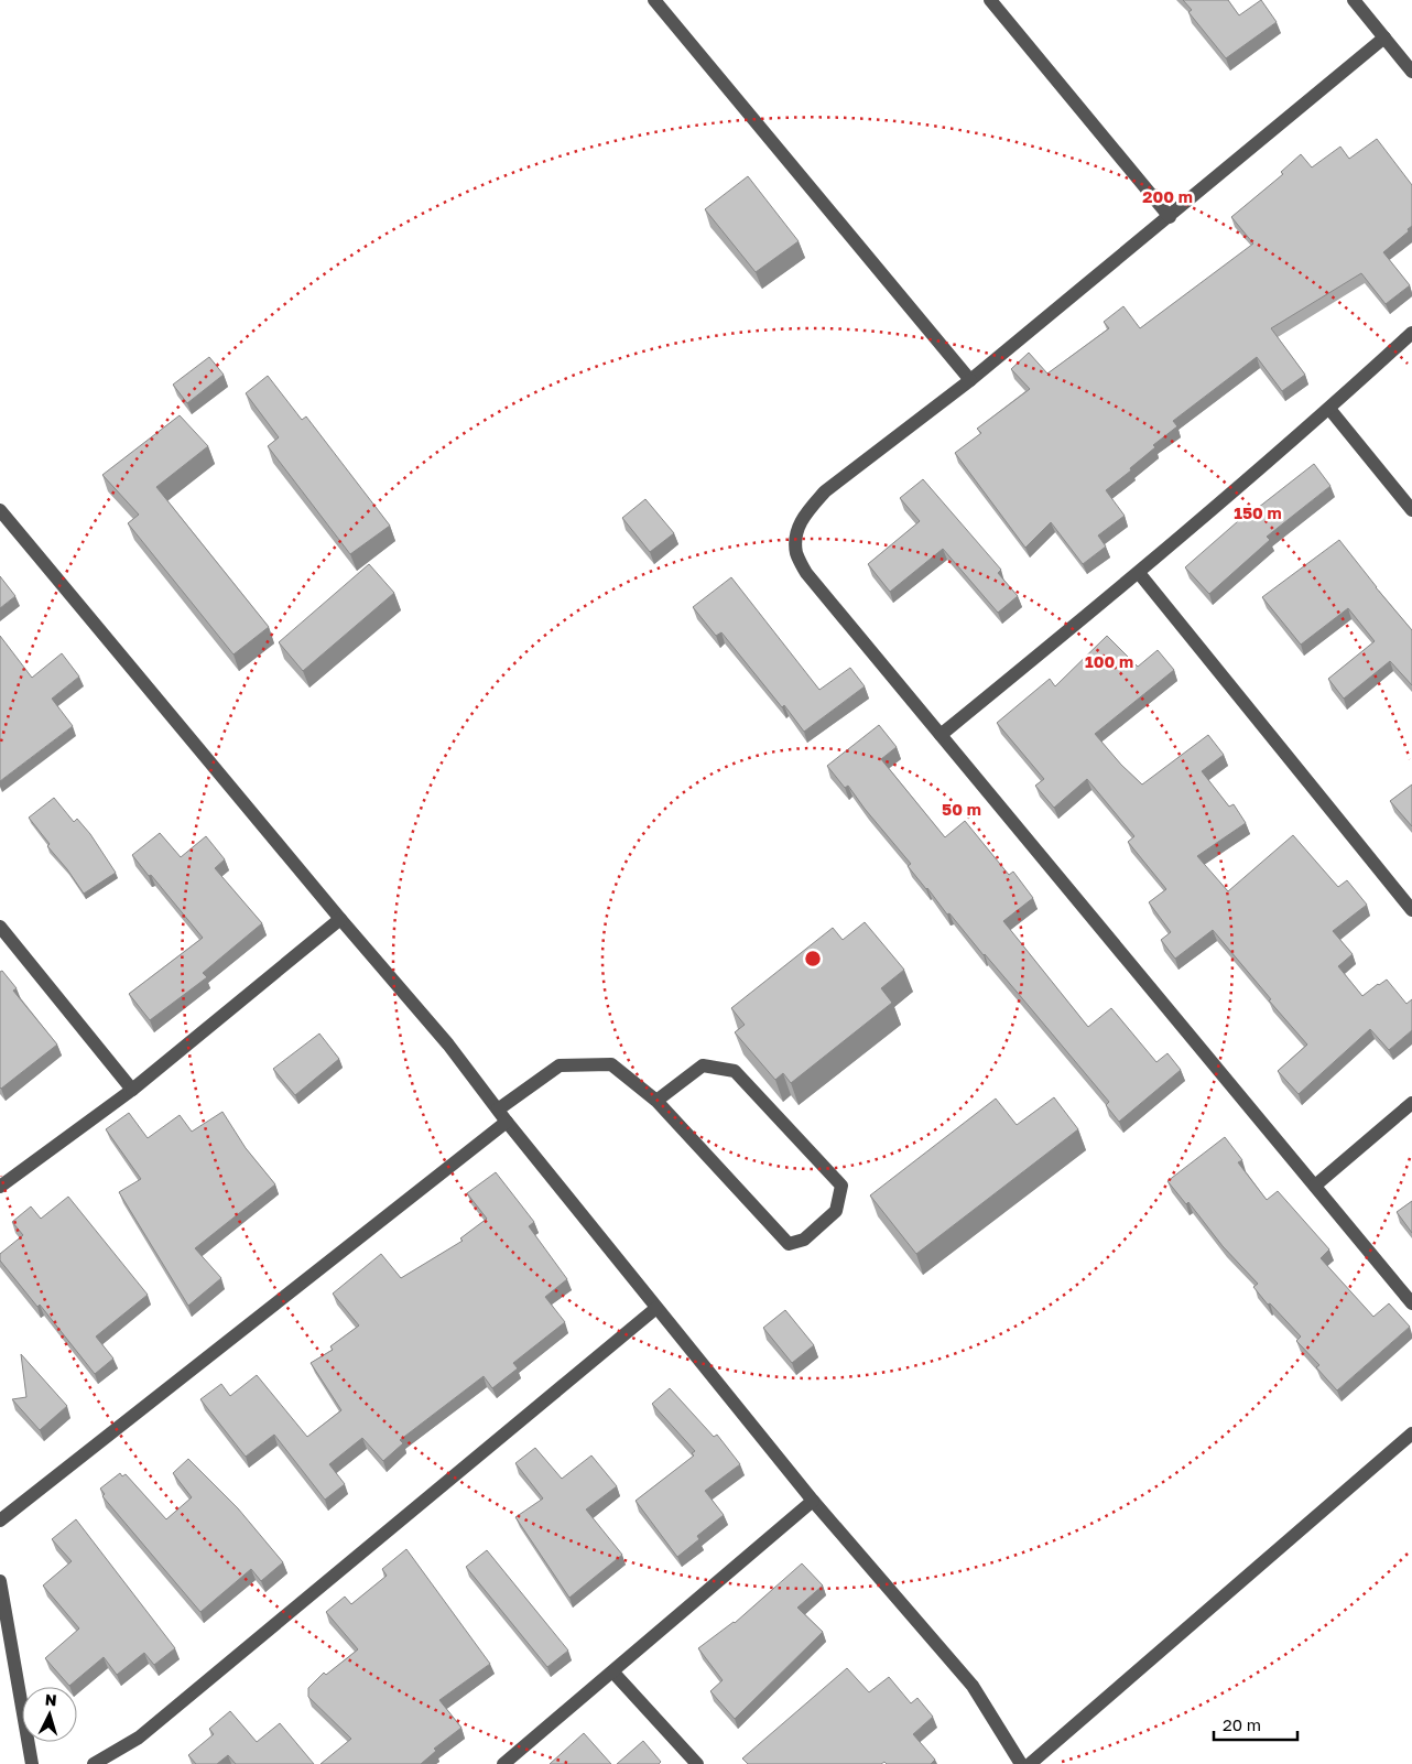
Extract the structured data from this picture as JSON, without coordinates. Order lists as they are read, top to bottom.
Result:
{
  "scale_bar": "20 m",
  "north": "top",
  "rings": [
    "200 m",
    "150 m",
    "100 m",
    "50 m"
  ]
}
